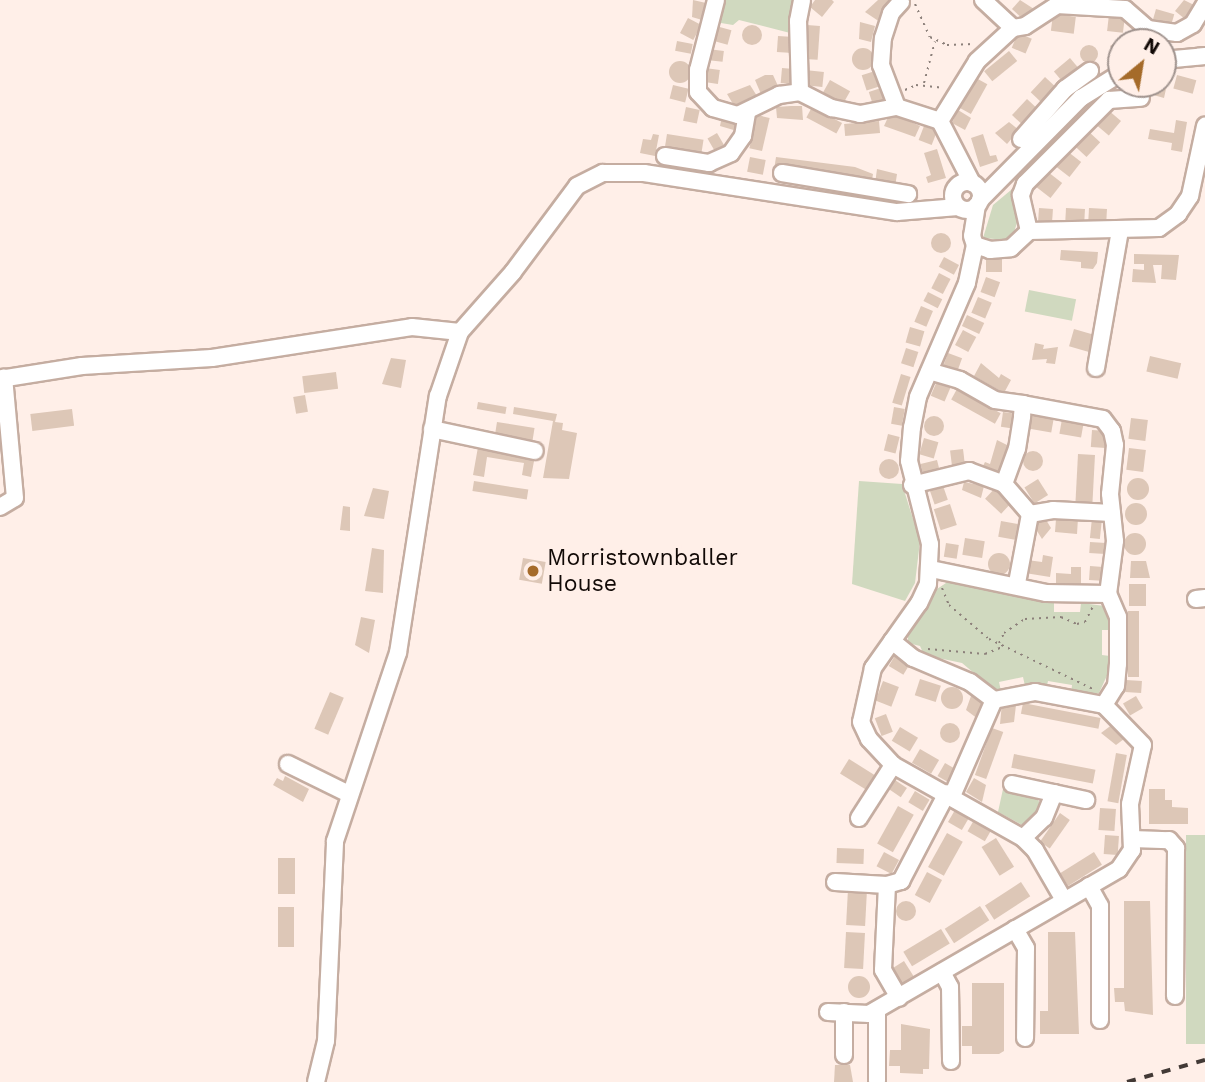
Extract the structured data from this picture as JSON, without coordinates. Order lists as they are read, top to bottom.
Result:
{
  "places": ["Morristownballer House"],
  "north": "top right"
}
